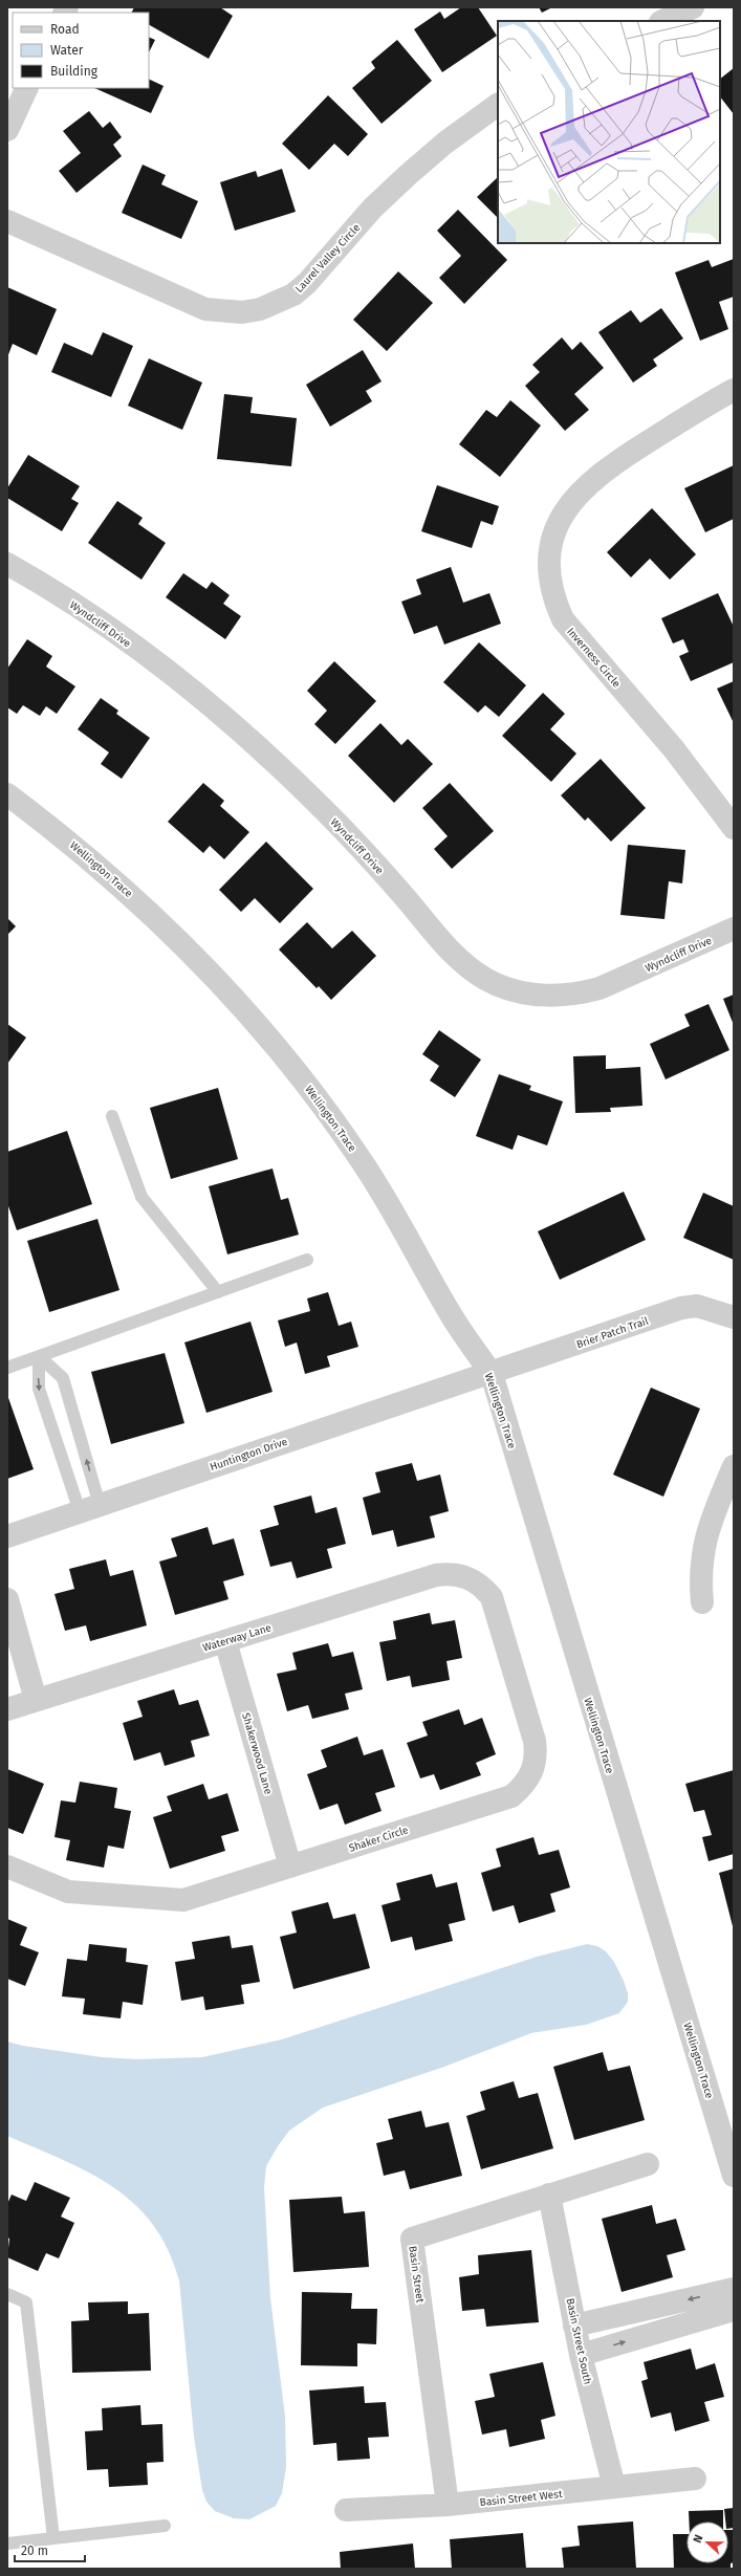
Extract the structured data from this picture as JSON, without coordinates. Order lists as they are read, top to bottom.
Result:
{
  "streets": {
    "street": [
      "Laurel Valley Circle",
      "Wyndcliff Drive",
      "Inverness Circle",
      "Wellington Trace",
      "Brier Patch Trail",
      "Huntington Drive",
      "Waterway Lane",
      "Shakerwood Lane",
      "Shaker Circle",
      "Basin Street",
      "Basin Street South",
      "Basin Street West"
    ]
  },
  "crossings": [
    ["Wellington Trace", "Brier Patch Trail"],
    ["Wellington Trace", "Huntington Drive"],
    ["Brier Patch Trail", "Huntington Drive"],
    ["Waterway Lane", "Shakerwood Lane"],
    ["Waterway Lane", "Shaker Circle"],
    ["Shakerwood Lane", "Shaker Circle"],
    ["Basin Street", "Basin Street South"],
    ["Basin Street", "Basin Street West"],
    ["Basin Street South", "Basin Street West"]
  ],
  "legend": ["Road", "Water", "Building"],
  "scale_bar": "20 m",
  "north": "left"
}
